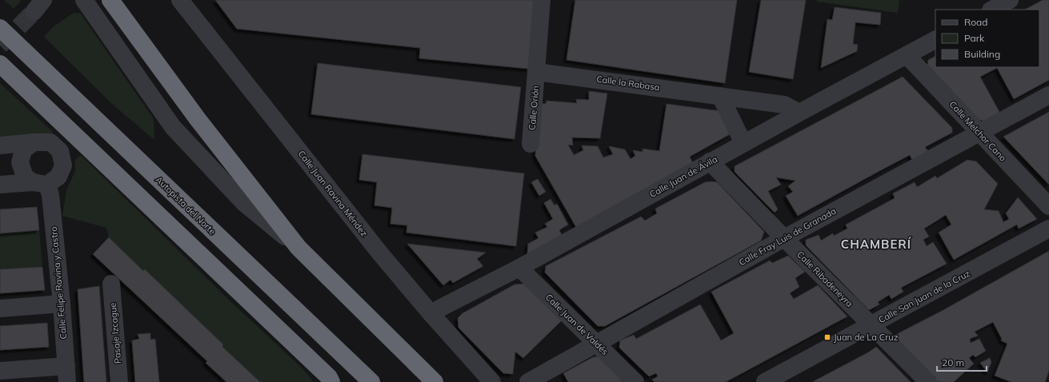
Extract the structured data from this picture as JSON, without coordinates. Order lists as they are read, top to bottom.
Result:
{
  "streets": {
    "highway": ["Autopista del Norte"],
    "street": [
      "Calle la Rabasa",
      "Calle Orión",
      "Calle Melchor Cano",
      "Calle Juan de Ávila",
      "Calle Juan Ravina Méndez",
      "Calle Fray Luis de Granada",
      "Calle Ribadeneyra",
      "Calle Felipe Ravina y Castro",
      "Calle San Juan de la Cruz",
      "Calle Juan de Valdés",
      "Pasaje Izcague"
    ]
  },
  "crossings": [
    ["Calle la Rabasa", "Calle Orión"],
    ["Calle la Rabasa", "Calle Juan de Ávila"],
    ["Calle Melchor Cano", "Calle Juan de Ávila"],
    ["Calle Melchor Cano", "Calle Fray Luis de Granada"],
    ["Calle Juan de Ávila", "Calle Juan Ravina Méndez"],
    ["Calle Juan de Ávila", "Calle Ribadeneyra"],
    ["Calle Juan de Ávila", "Calle Juan de Valdés"],
    ["Calle Fray Luis de Granada", "Calle Ribadeneyra"],
    ["Calle Fray Luis de Granada", "Calle Juan de Valdés"],
    ["Calle Ribadeneyra", "Calle San Juan de la Cruz"]
  ],
  "districts": ["CHAMBERÍ"],
  "places": {
    "transit": ["Juan de La Cruz"]
  },
  "legend": ["Road", "Park", "Building"],
  "scale_bar": "20 m"
}
